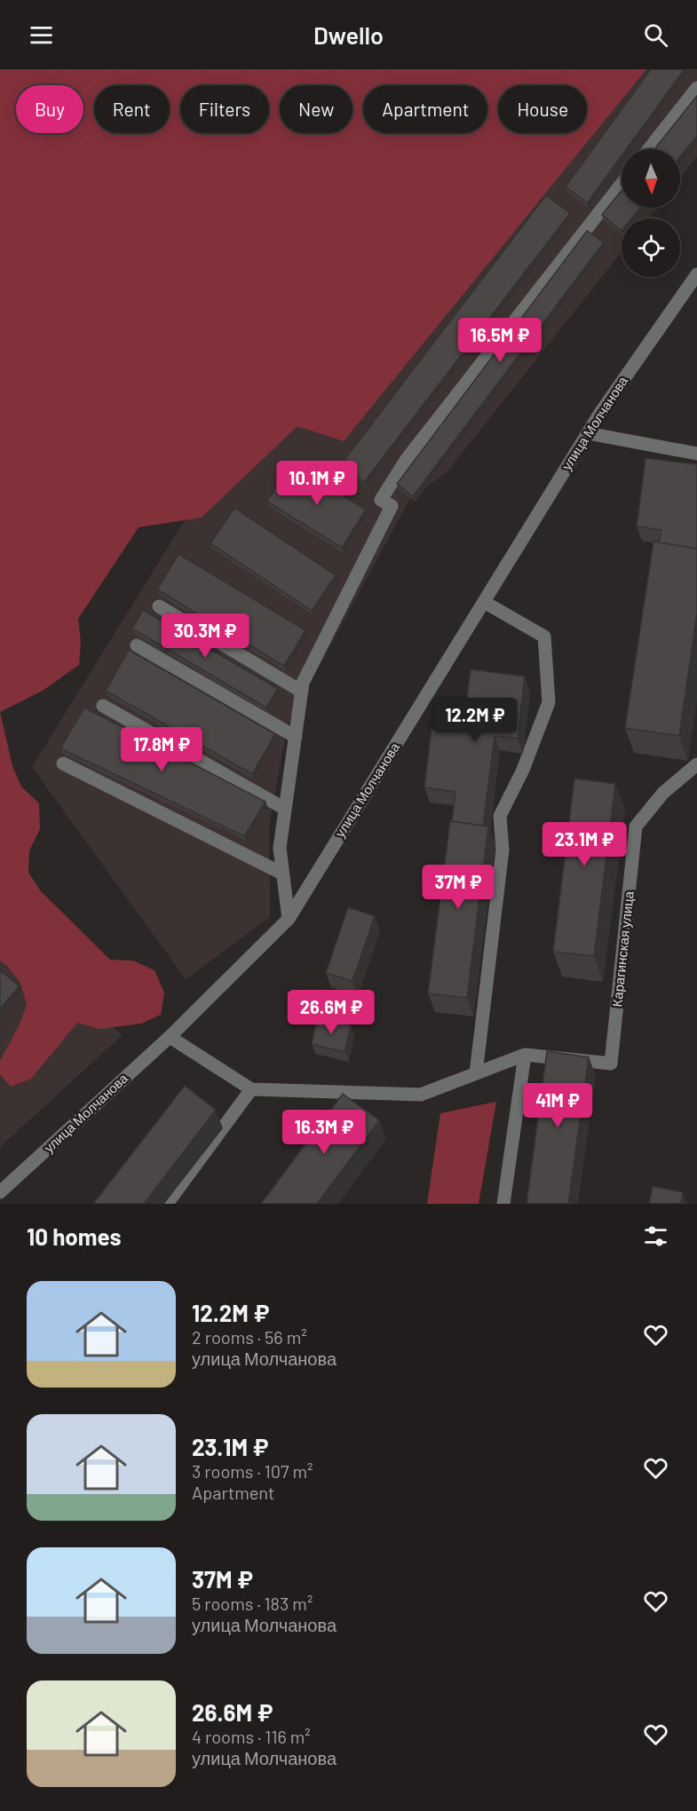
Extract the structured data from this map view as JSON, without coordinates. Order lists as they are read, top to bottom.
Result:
{
  "streets": {
    "street": ["улица Молчанова", "Карагинская улица"]
  },
  "north": "bottom",
  "page": {
    "header": "Dwello",
    "chip": [
      "Buy",
      "Rent",
      "Filters",
      "New",
      "Apartment",
      "House"
    ],
    "price": [
      "16.5M ₽",
      "10.1M ₽",
      "30.3M ₽",
      "12.2M ₽",
      "17.8M ₽",
      "23.1M ₽",
      "37M ₽",
      "26.6M ₽",
      "41M ₽",
      "16.3M ₽"
    ],
    "heading": "10 homes",
    "list": [
      {
        "name": "12.2M ₽",
        "note": "2 rooms · 56 m² · улица Молчанова"
      },
      {
        "name": "23.1M ₽",
        "note": "3 rooms · 107 m² · Apartment"
      },
      {
        "name": "37M ₽",
        "note": "5 rooms · 183 m² · улица Молчанова"
      },
      {
        "name": "26.6M ₽",
        "note": "4 rooms · 116 m² · улица Молчанова"
      }
    ]
  }
}
